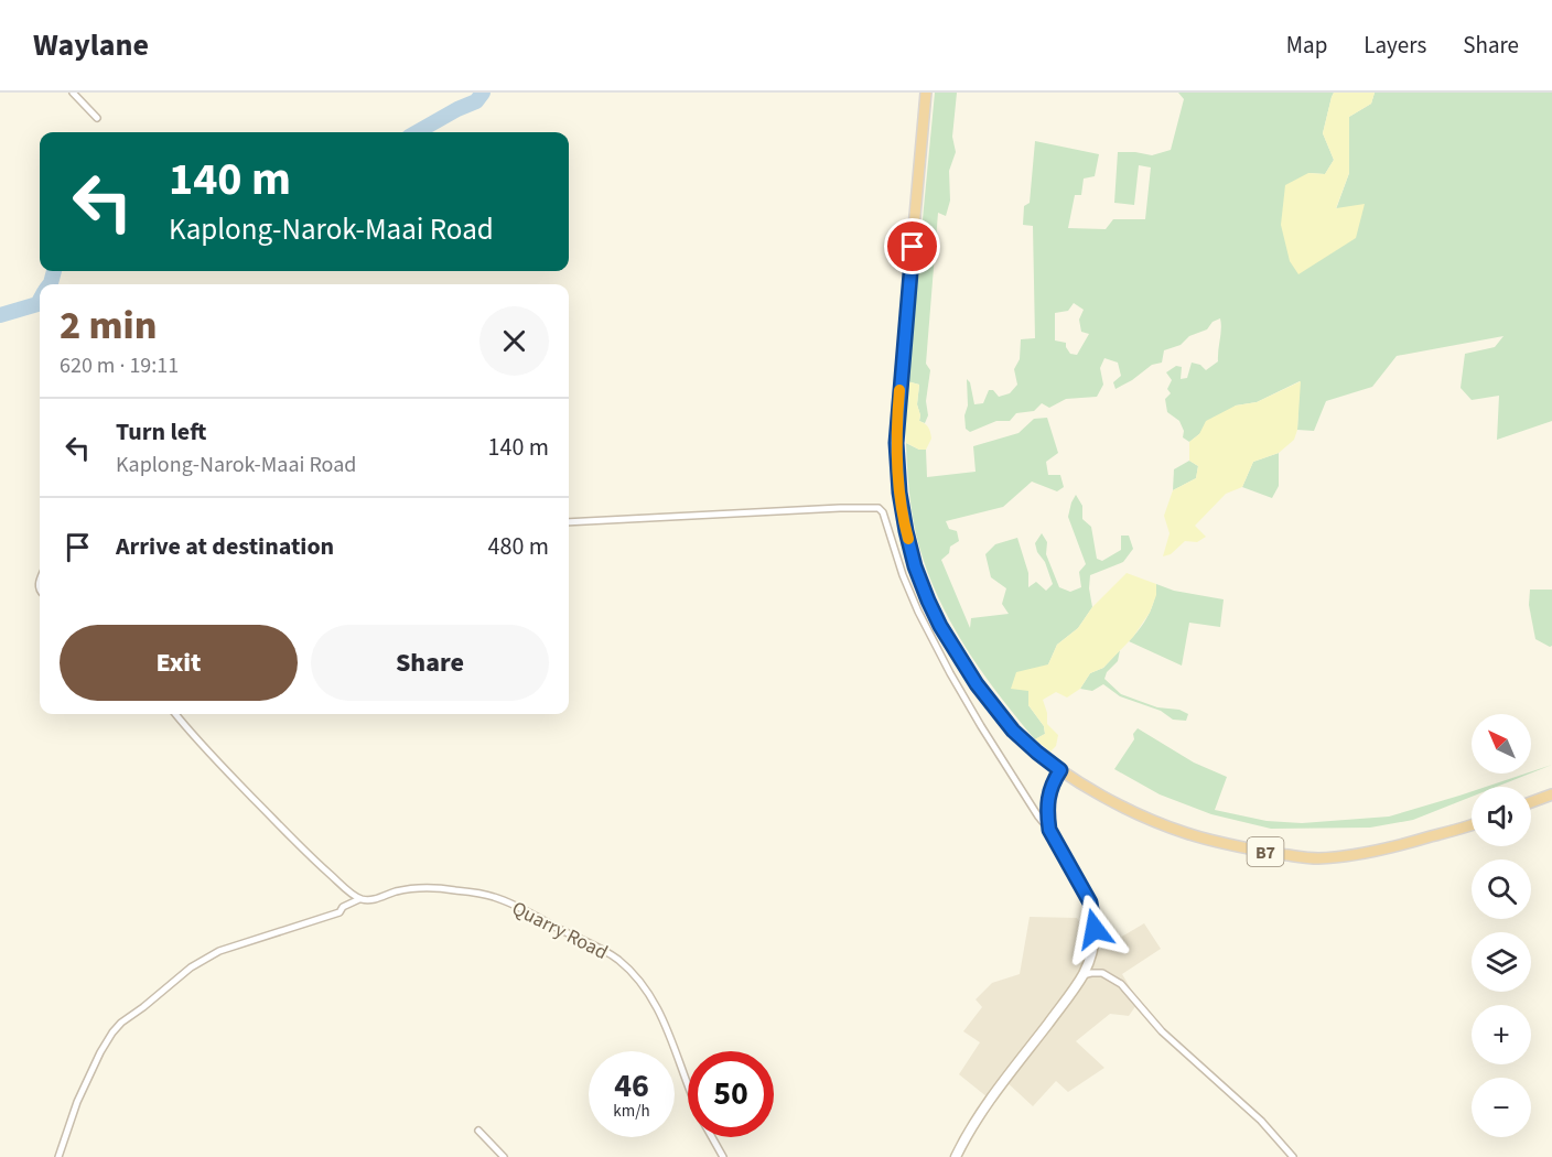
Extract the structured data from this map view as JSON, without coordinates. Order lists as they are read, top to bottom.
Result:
{
  "streets": {
    "highway": ["B7"],
    "street": ["Quarry Road"]
  },
  "north": "top left",
  "page": {
    "header": "Waylane",
    "nav": ["Map", "Layers", "Share"],
    "turn": ["140 m", "Kaplong-Narok-Maai Road"],
    "heading": ["2 min", "620 m · 19:11"],
    "list": [
      {
        "name": "Turn left",
        "note": "Kaplong-Narok-Maai Road",
        "value": "140 m"
      },
      {
        "name": "Arrive at destination",
        "value": "480 m"
      }
    ],
    "buttons": ["Exit", "Share"],
    "map_buttons": ["+", "−"],
    "speed": "46 km/h",
    "limit": "50"
  }
}
